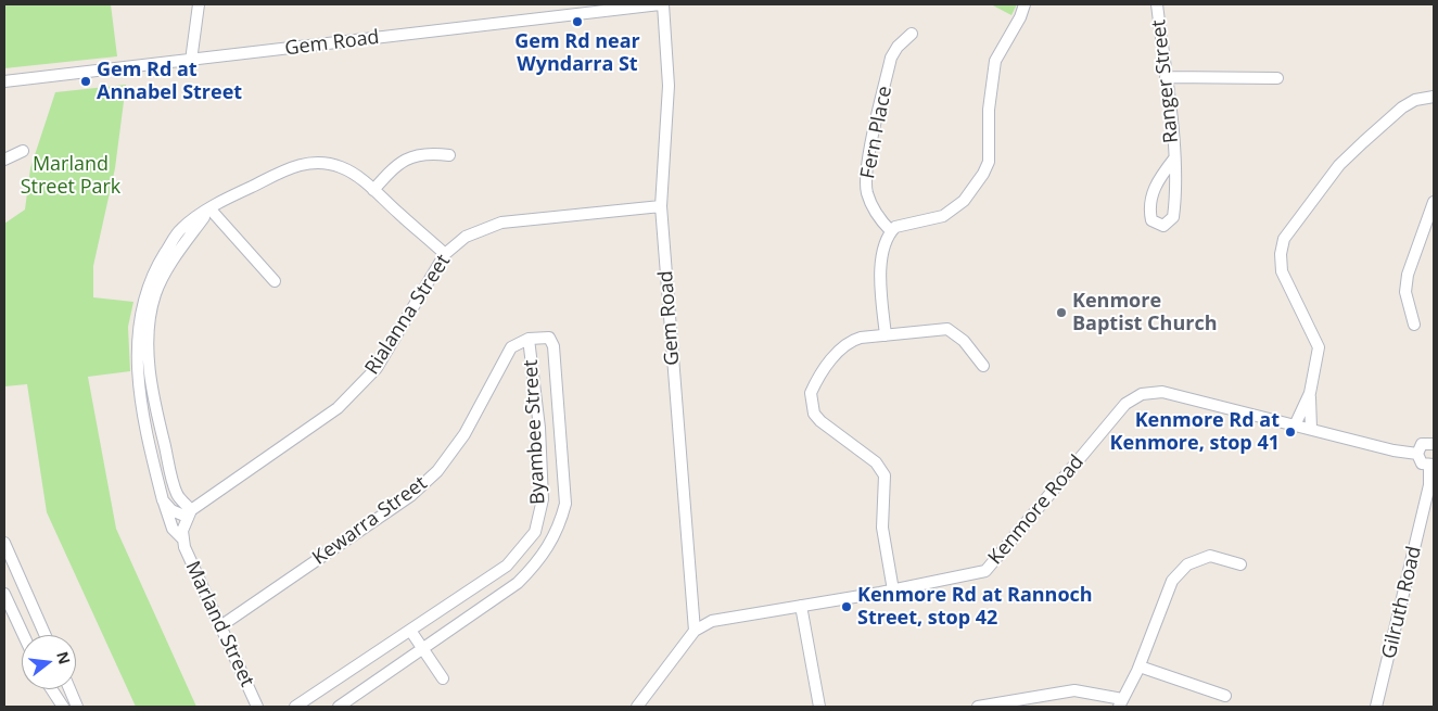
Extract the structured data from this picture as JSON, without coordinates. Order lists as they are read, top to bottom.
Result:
{
  "streets": {
    "street": [
      "Gem Road",
      "Ranger Street",
      "Fern Place",
      "Rialanna Street",
      "Byambee Street",
      "Kenmore Road",
      "Kewarra Street",
      "Gilruth Road",
      "Marland Street"
    ]
  },
  "crossings": [
    ["Gem Road", "Rialanna Street"],
    ["Gem Road", "Kenmore Road"],
    ["Rialanna Street", "Marland Street"],
    ["Byambee Street", "Kewarra Street"],
    ["Kewarra Street", "Marland Street"]
  ],
  "parks": ["Marland Street Park"],
  "places": [
    "Gem Rd near Wyndarra St",
    "Gem Rd at Annabel Street",
    "Kenmore Baptist Church",
    "Kenmore Rd at Kenmore, stop 41",
    "Kenmore Rd at Rannoch Street, stop 42"
  ],
  "north": "right"
}
